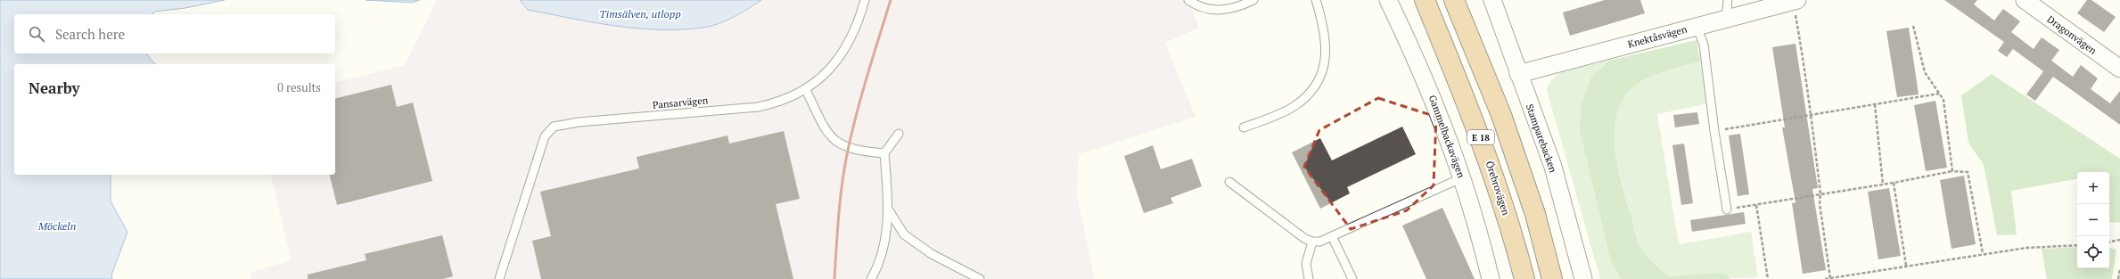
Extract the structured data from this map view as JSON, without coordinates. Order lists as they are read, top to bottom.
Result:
{
  "streets": {
    "highway": ["E 18", "Örebrovägen"],
    "street": [
      "Dragonvägen",
      "Knektåsvägen",
      "Gammelbackavägen",
      "Stamparebacken"
    ],
    "lane": ["Pansarvägen"]
  },
  "crossings": [
    ["Knektåsvägen", "Stamparebacken"]
  ],
  "water": ["Timsälven, utlopp", "Möckeln"],
  "page": {
    "search": "Search here",
    "heading": ["Nearby", "0 results"],
    "map_buttons": ["+", "−"]
  }
}
